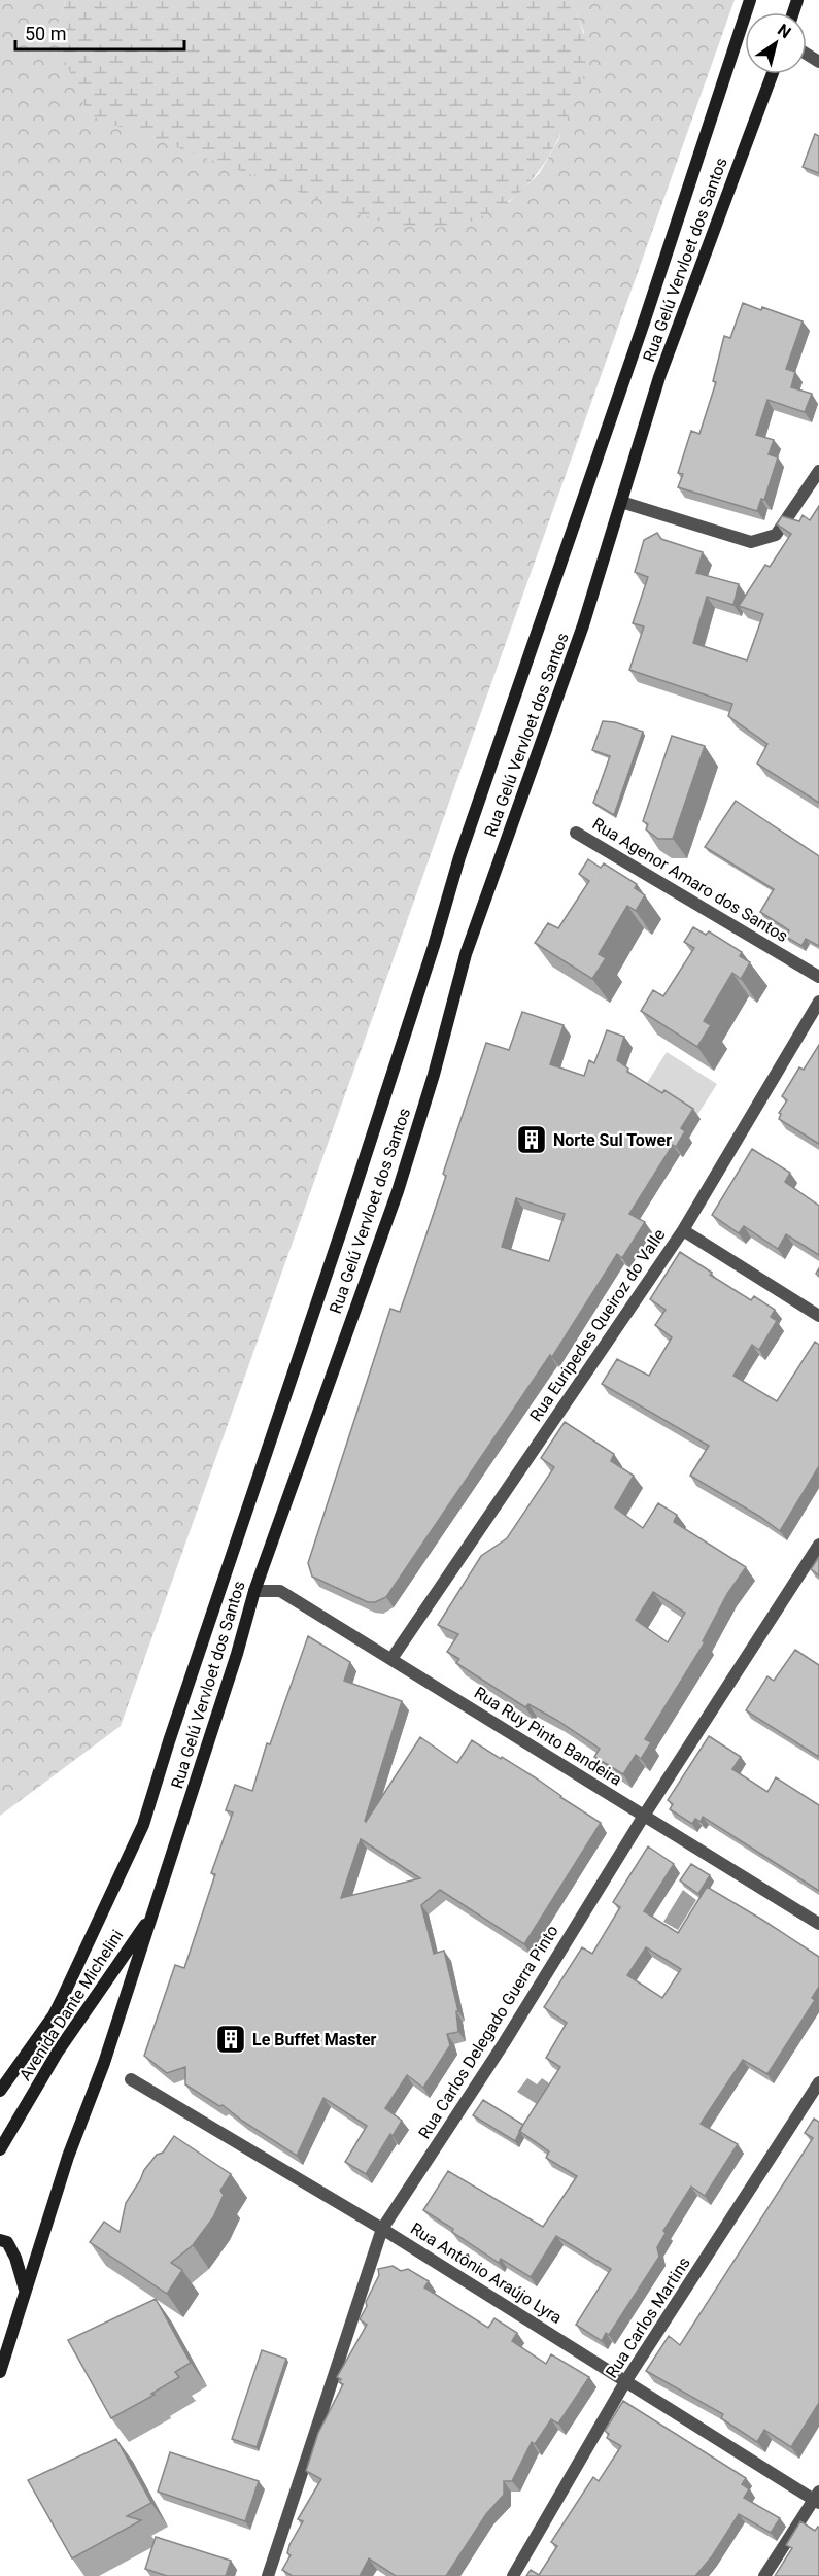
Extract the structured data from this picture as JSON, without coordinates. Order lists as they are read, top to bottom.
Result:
{
  "streets": {
    "main road": ["Rua Gelú Vervloet dos Santos", "Avenida Dante Michelini"],
    "street": [
      "Rua Agenor Amaro dos Santos",
      "Rua Euripedes Queiroz do Valle",
      "Rua Ruy Pinto Bandeira",
      "Rua Carlos Delegado Guerra Pinto",
      "Rua Antônio Araújo Lyra",
      "Rua Carlos Martins"
    ]
  },
  "crossings": [
    ["Rua Gelú Vervloet dos Santos", "Rua Ruy Pinto Bandeira"],
    ["Rua Gelú Vervloet dos Santos", "Avenida Dante Michelini"],
    ["Rua Euripedes Queiroz do Valle", "Rua Ruy Pinto Bandeira"],
    ["Rua Ruy Pinto Bandeira", "Rua Carlos Delegado Guerra Pinto"],
    ["Rua Carlos Delegado Guerra Pinto", "Rua Antônio Araújo Lyra"],
    ["Rua Antônio Araújo Lyra", "Rua Carlos Martins"]
  ],
  "places": {
    "building": ["Norte Sul Tower", "Le Buffet Master"]
  },
  "scale_bar": "50 m",
  "north": "top right"
}
